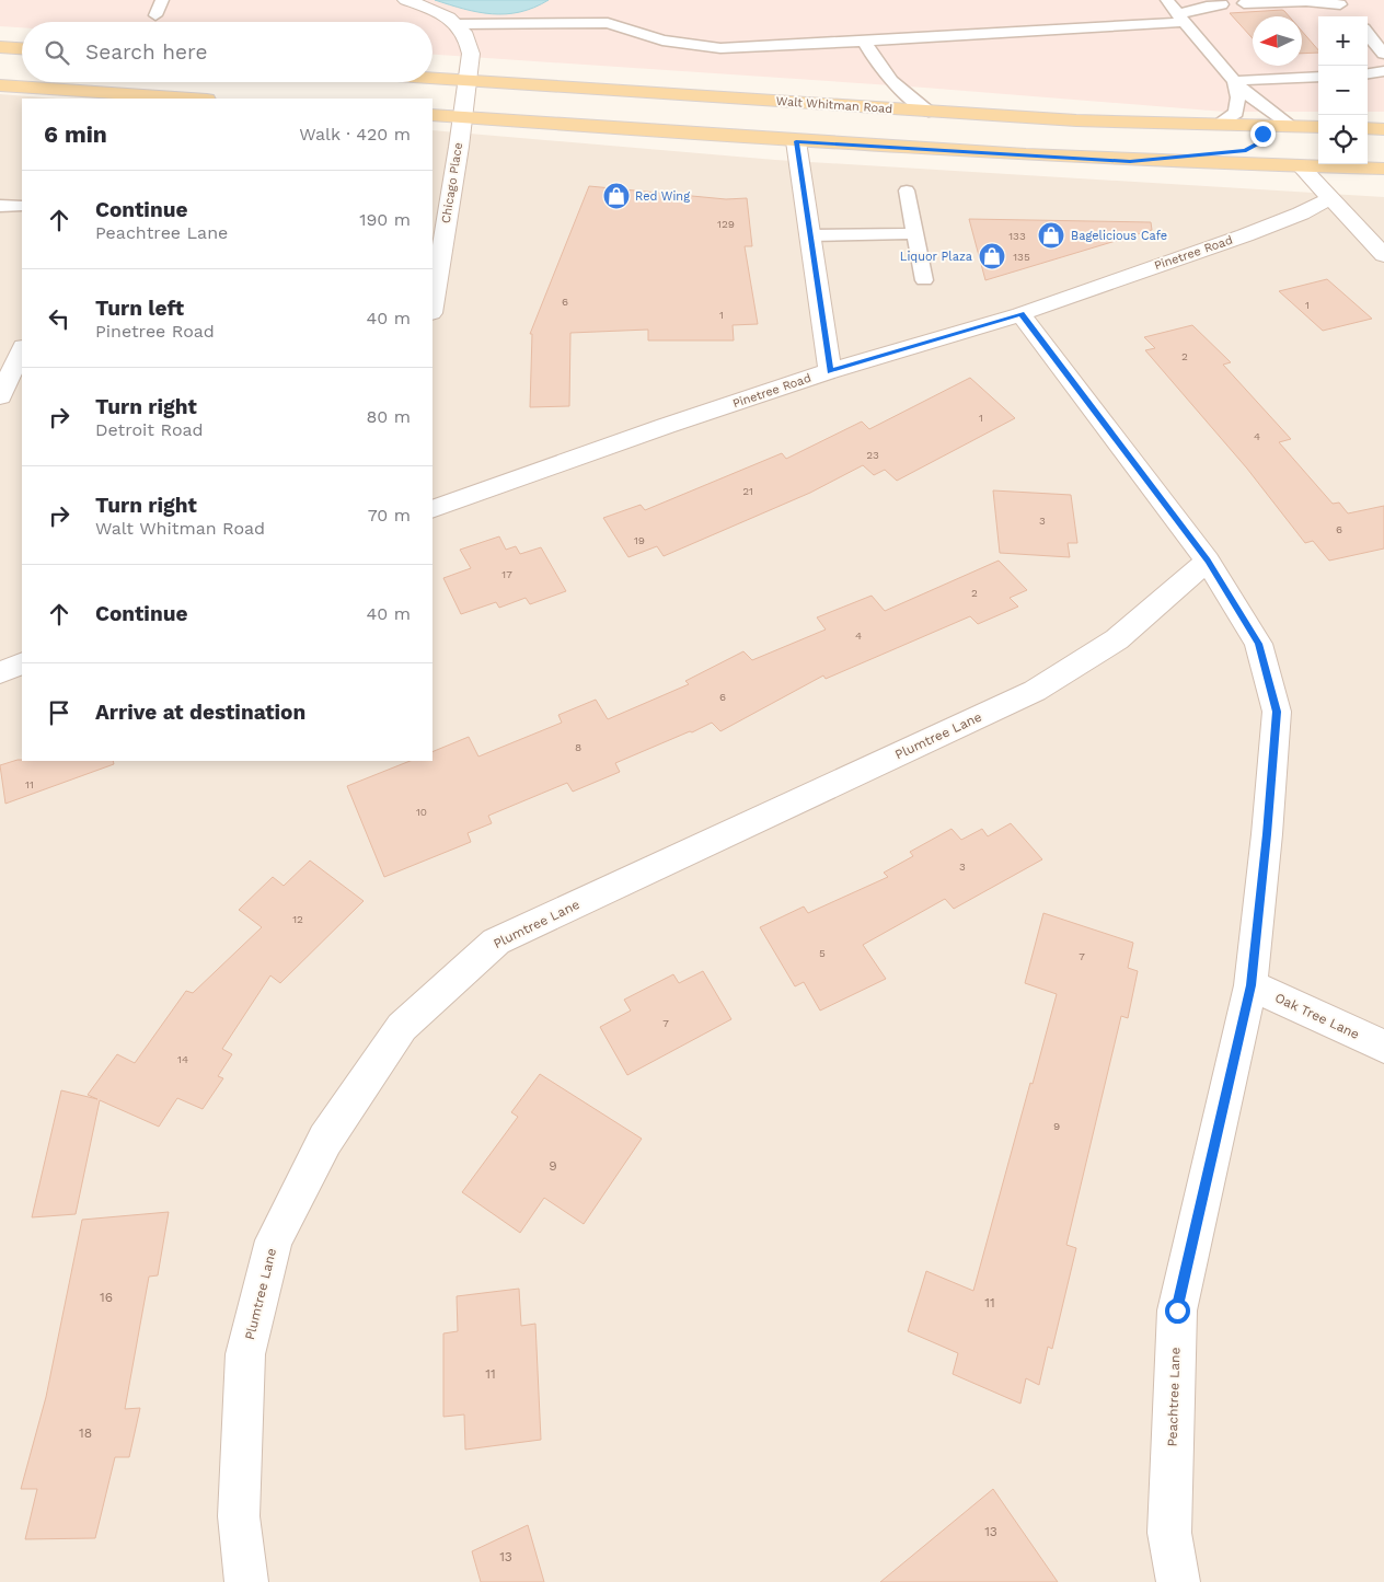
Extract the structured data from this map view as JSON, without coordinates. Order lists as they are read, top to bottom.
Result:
{
  "streets": {
    "main road": ["Walt Whitman Road"],
    "street": [
      "Chicago Place",
      "Pinetree Road",
      "Plumtree Lane",
      "Oak Tree Lane",
      "Peachtree Lane"
    ]
  },
  "crossings": [
    ["Walt Whitman Road", "Chicago Place"],
    ["Pinetree Road", "Peachtree Lane"],
    ["Plumtree Lane", "Peachtree Lane"],
    ["Oak Tree Lane", "Peachtree Lane"]
  ],
  "places": {
    "shop": ["Red Wing", "Bagelicious Cafe", "Liquor Plaza"]
  },
  "house_numbers": [
    "129",
    "133",
    "135",
    "6",
    "1",
    "1",
    "2",
    "1",
    "4",
    "23",
    "21",
    "3",
    "6",
    "19",
    "17",
    "2",
    "4",
    "6",
    "8",
    "11",
    "10",
    "3",
    "12",
    "5",
    "7",
    "7",
    "14",
    "9",
    "9",
    "16",
    "11",
    "11",
    "18",
    "13",
    "13"
  ],
  "north": "left",
  "page": {
    "map_buttons": ["+", "−"],
    "search": "Search here",
    "heading": ["6 min", "Walk · 420 m"],
    "list": [
      ["Continue", "Peachtree Lane", "190 m"],
      ["Turn left", "Pinetree Road", "40 m"],
      ["Turn right", "Detroit Road", "80 m"],
      ["Turn right", "Walt Whitman Road", "70 m"],
      ["Continue", "40 m"],
      "Arrive at destination"
    ]
  }
}
